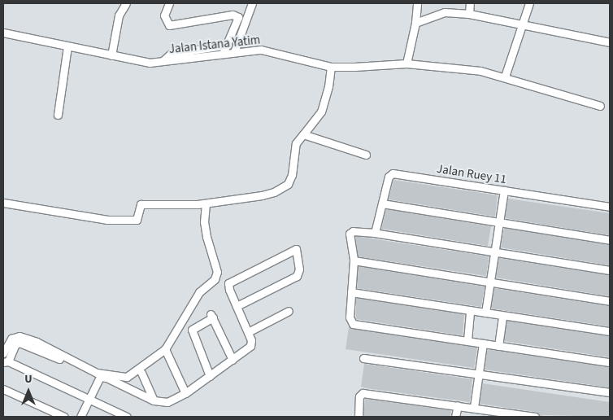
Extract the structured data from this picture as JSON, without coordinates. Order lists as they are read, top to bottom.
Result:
{
  "streets": {
    "street": ["Jalan Istana Yatim", "Jalan Ruey 11"]
  },
  "north": "top"
}
